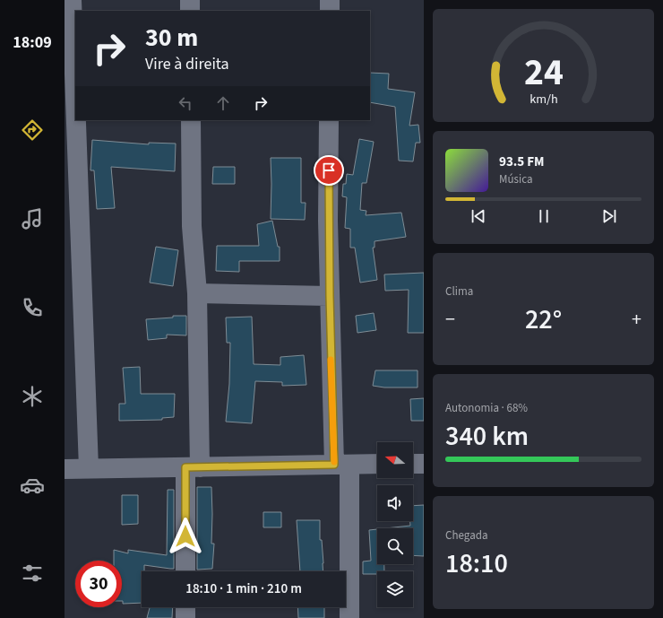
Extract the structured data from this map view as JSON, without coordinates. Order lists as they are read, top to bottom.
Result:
{
  "north": "left",
  "page": {
    "tabs": "18:09",
    "turn": ["30 m", "Vire à direita"],
    "song": ["93.5 FM", "Música"],
    "tile": [
      "Clima",
      ["Autonomia · 68%", "340 km"],
      ["Chegada", "18:10"]
    ],
    "heat": ["−", "22°", "+"],
    "limit": "30",
    "trip": "18:10 · 1 min · 210 m",
    "gauge": ["24", "km/h"]
  }
}
